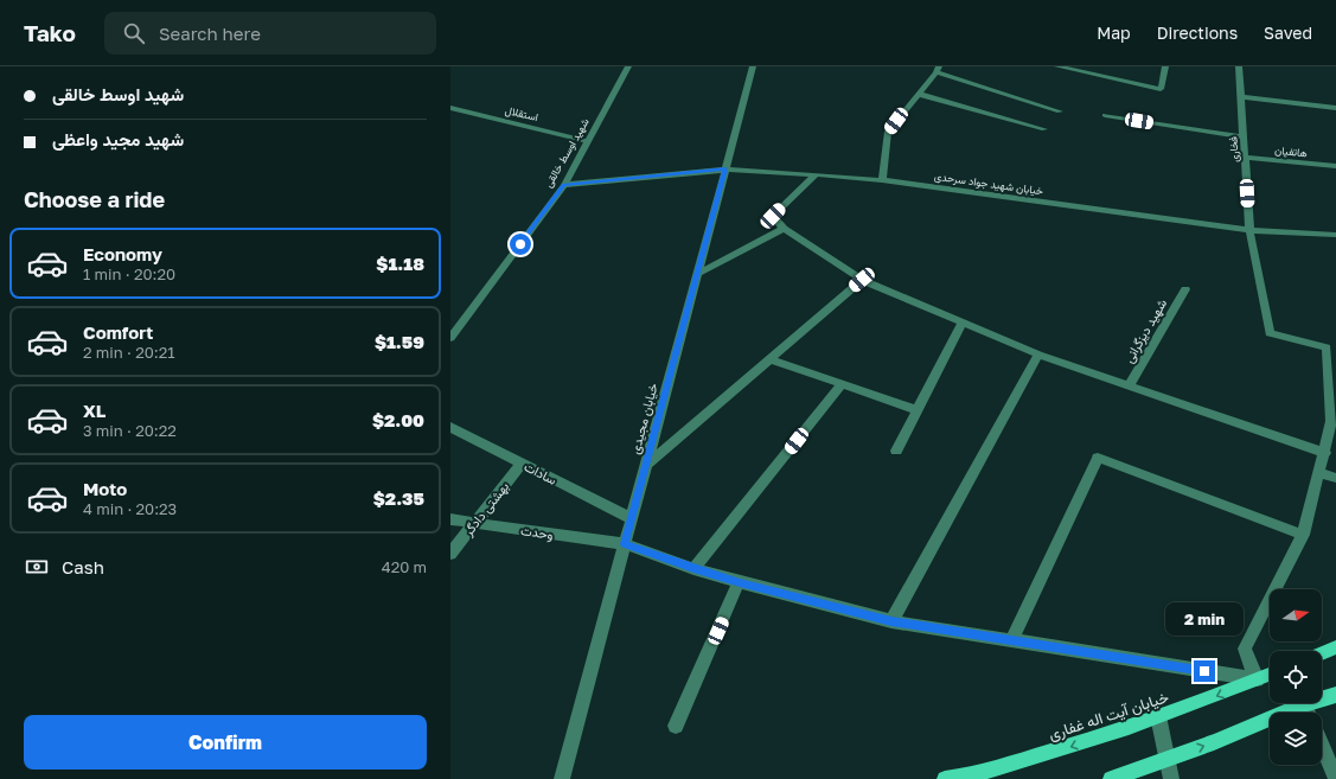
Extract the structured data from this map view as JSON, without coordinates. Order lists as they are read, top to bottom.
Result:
{
  "streets": {
    "main road": ["خیابان آیت اله غفاری"],
    "street": [
      "استقلال",
      "فخاری",
      "هاتفیان",
      "شهید اوسط خالقی",
      "خیابان شهید جواد سرحدی",
      "شهید دیزگرانی",
      "خیابان مجیدی",
      "سادات",
      "بهشتی دادگر",
      "وحدت"
    ]
  },
  "crossings": [
    ["استقلال", "شهید اوسط خالقی"],
    ["فخاری", "هاتفیان"],
    ["فخاری", "خیابان شهید جواد سرحدی"],
    ["شهید اوسط خالقی", "خیابان شهید جواد سرحدی"],
    ["خیابان شهید جواد سرحدی", "خیابان مجیدی"],
    ["خیابان مجیدی", "سادات"],
    ["خیابان مجیدی", "وحدت"],
    ["سادات", "بهشتی دادگر"],
    ["بهشتی دادگر", "وحدت"],
    ["وحدت", "خیابان آیت اله غفاری"]
  ],
  "north": "right",
  "page": {
    "header": "Tako",
    "search": "Search here",
    "nav": ["Map", "Directions", "Saved"],
    "banner": ["شهید اوسط خالقی", "شهید مجید واعظی"],
    "heading": "Choose a ride",
    "list": [
      {
        "name": "Economy",
        "note": "1 min · 20:20",
        "value": "$1.18"
      },
      {
        "name": "Comfort",
        "note": "2 min · 20:21",
        "value": "$1.59"
      },
      {
        "name": "XL",
        "note": "3 min · 20:22",
        "value": "$2.00"
      },
      {
        "name": "Moto",
        "note": "4 min · 20:23",
        "value": "$2.35"
      }
    ],
    "pay": ["Cash", "420 m"],
    "bubble": "2 min",
    "buttons": "Confirm"
  }
}
